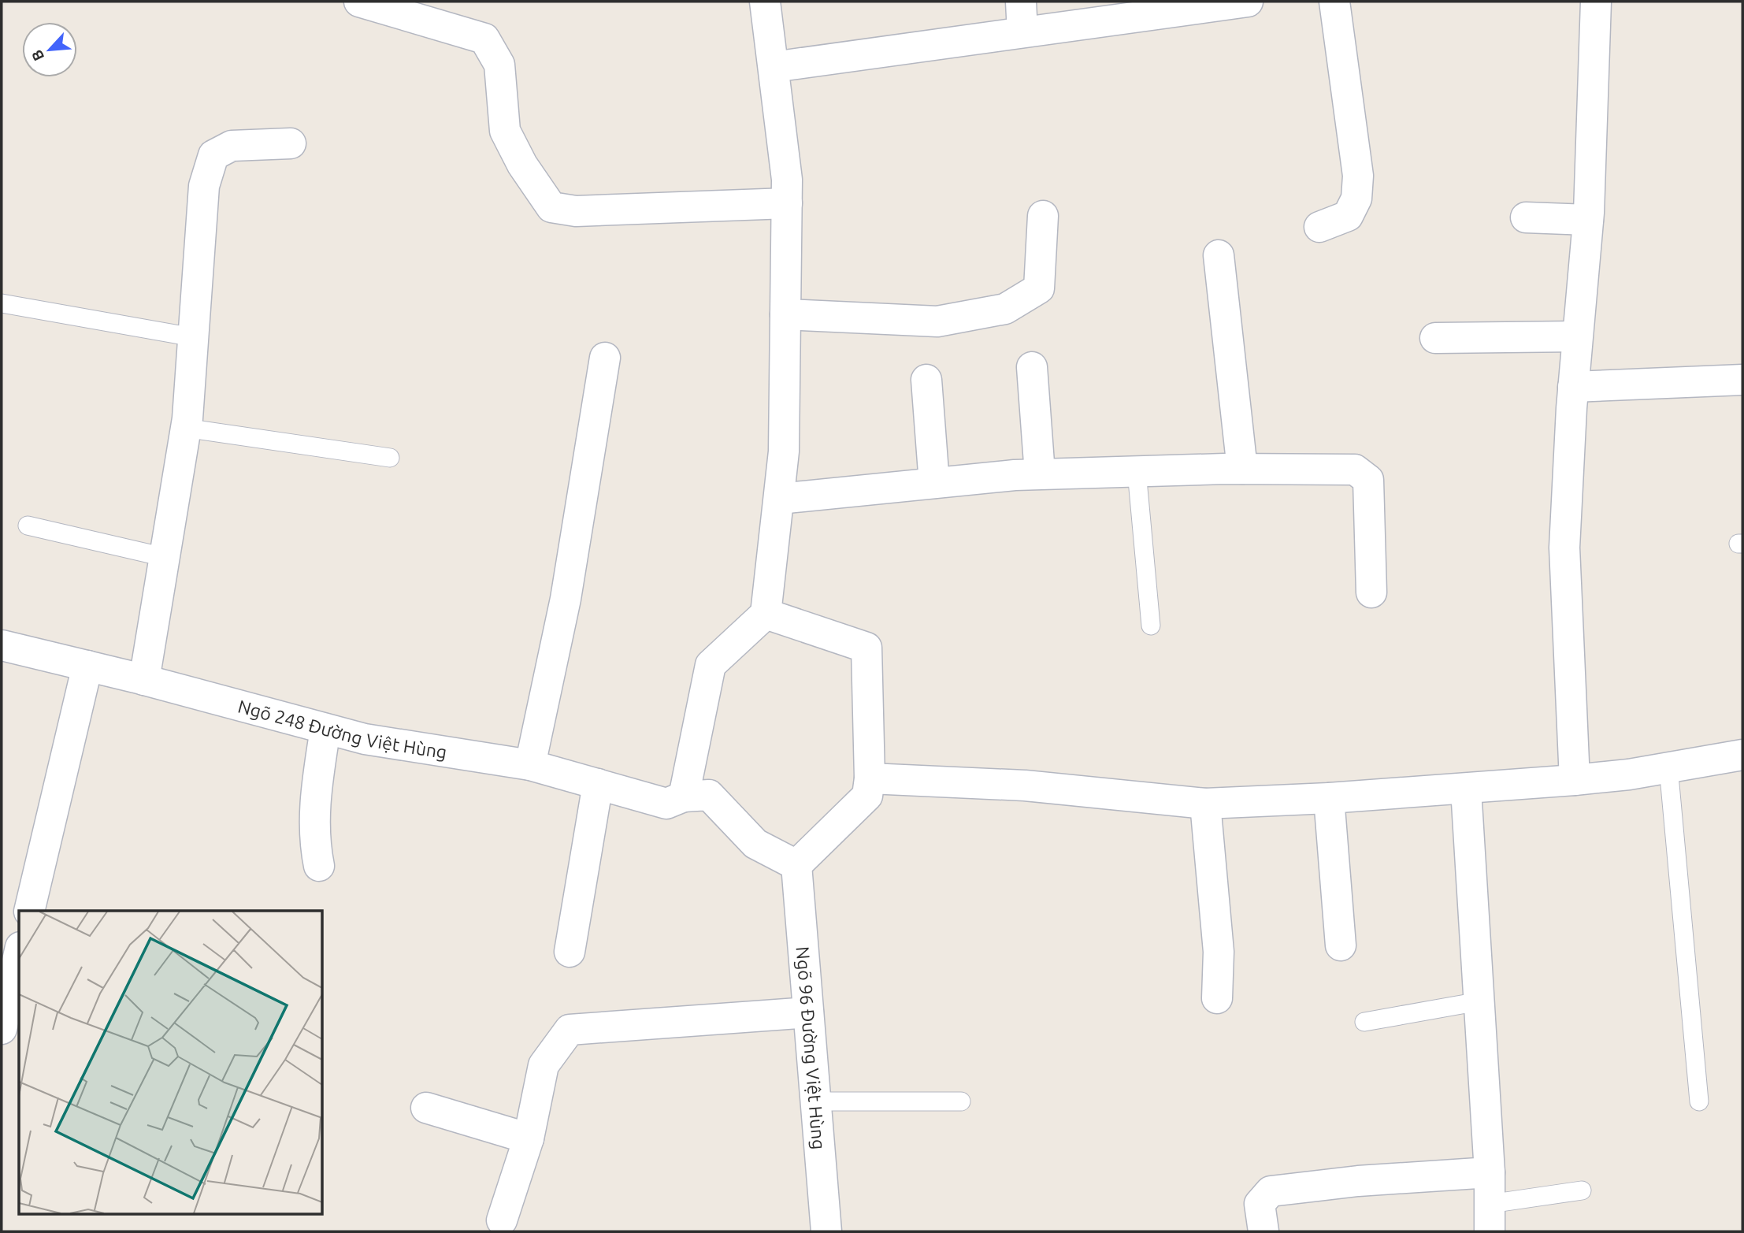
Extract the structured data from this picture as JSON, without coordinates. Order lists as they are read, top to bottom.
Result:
{
  "streets": {
    "street": ["Ngõ 248 Đường Việt Hùng", "Ngõ 96 Đường Việt Hùng"]
  },
  "crossings": [
    ["Ngõ 248 Đường Việt Hùng", "Ngõ 96 Đường Việt Hùng"]
  ],
  "north": "bottom left"
}
